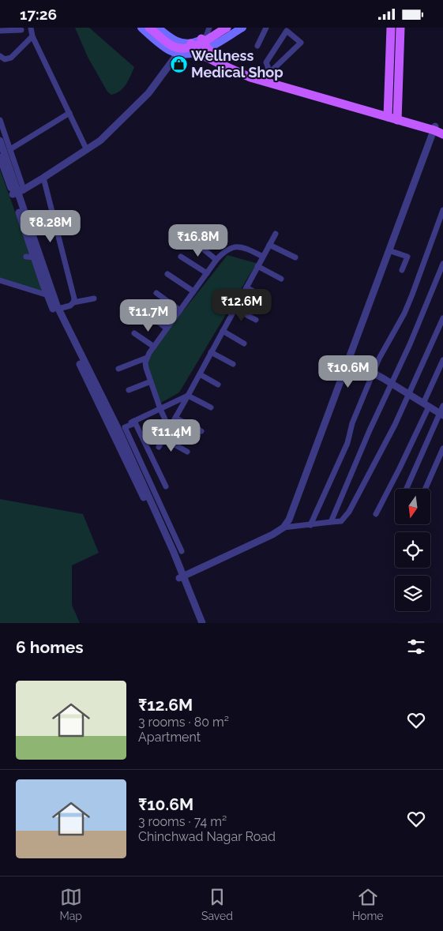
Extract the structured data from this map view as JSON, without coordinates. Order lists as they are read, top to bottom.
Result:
{
  "places": {
    "shop": ["Wellness Medical Shop"]
  },
  "north": "bottom",
  "page": {
    "status": "17:26",
    "price": [
      "₹8.28M",
      "₹16.8M",
      "₹12.6M",
      "₹11.7M",
      "₹10.6M",
      "₹11.4M"
    ],
    "heading": "6 homes",
    "list": [
      {
        "name": "₹12.6M",
        "note": "3 rooms · 80 m² · Apartment"
      },
      {
        "name": "₹10.6M",
        "note": "3 rooms · 74 m² · Chinchwad Nagar Road"
      }
    ],
    "tabs": ["Map", "Saved", "Home"]
  }
}
